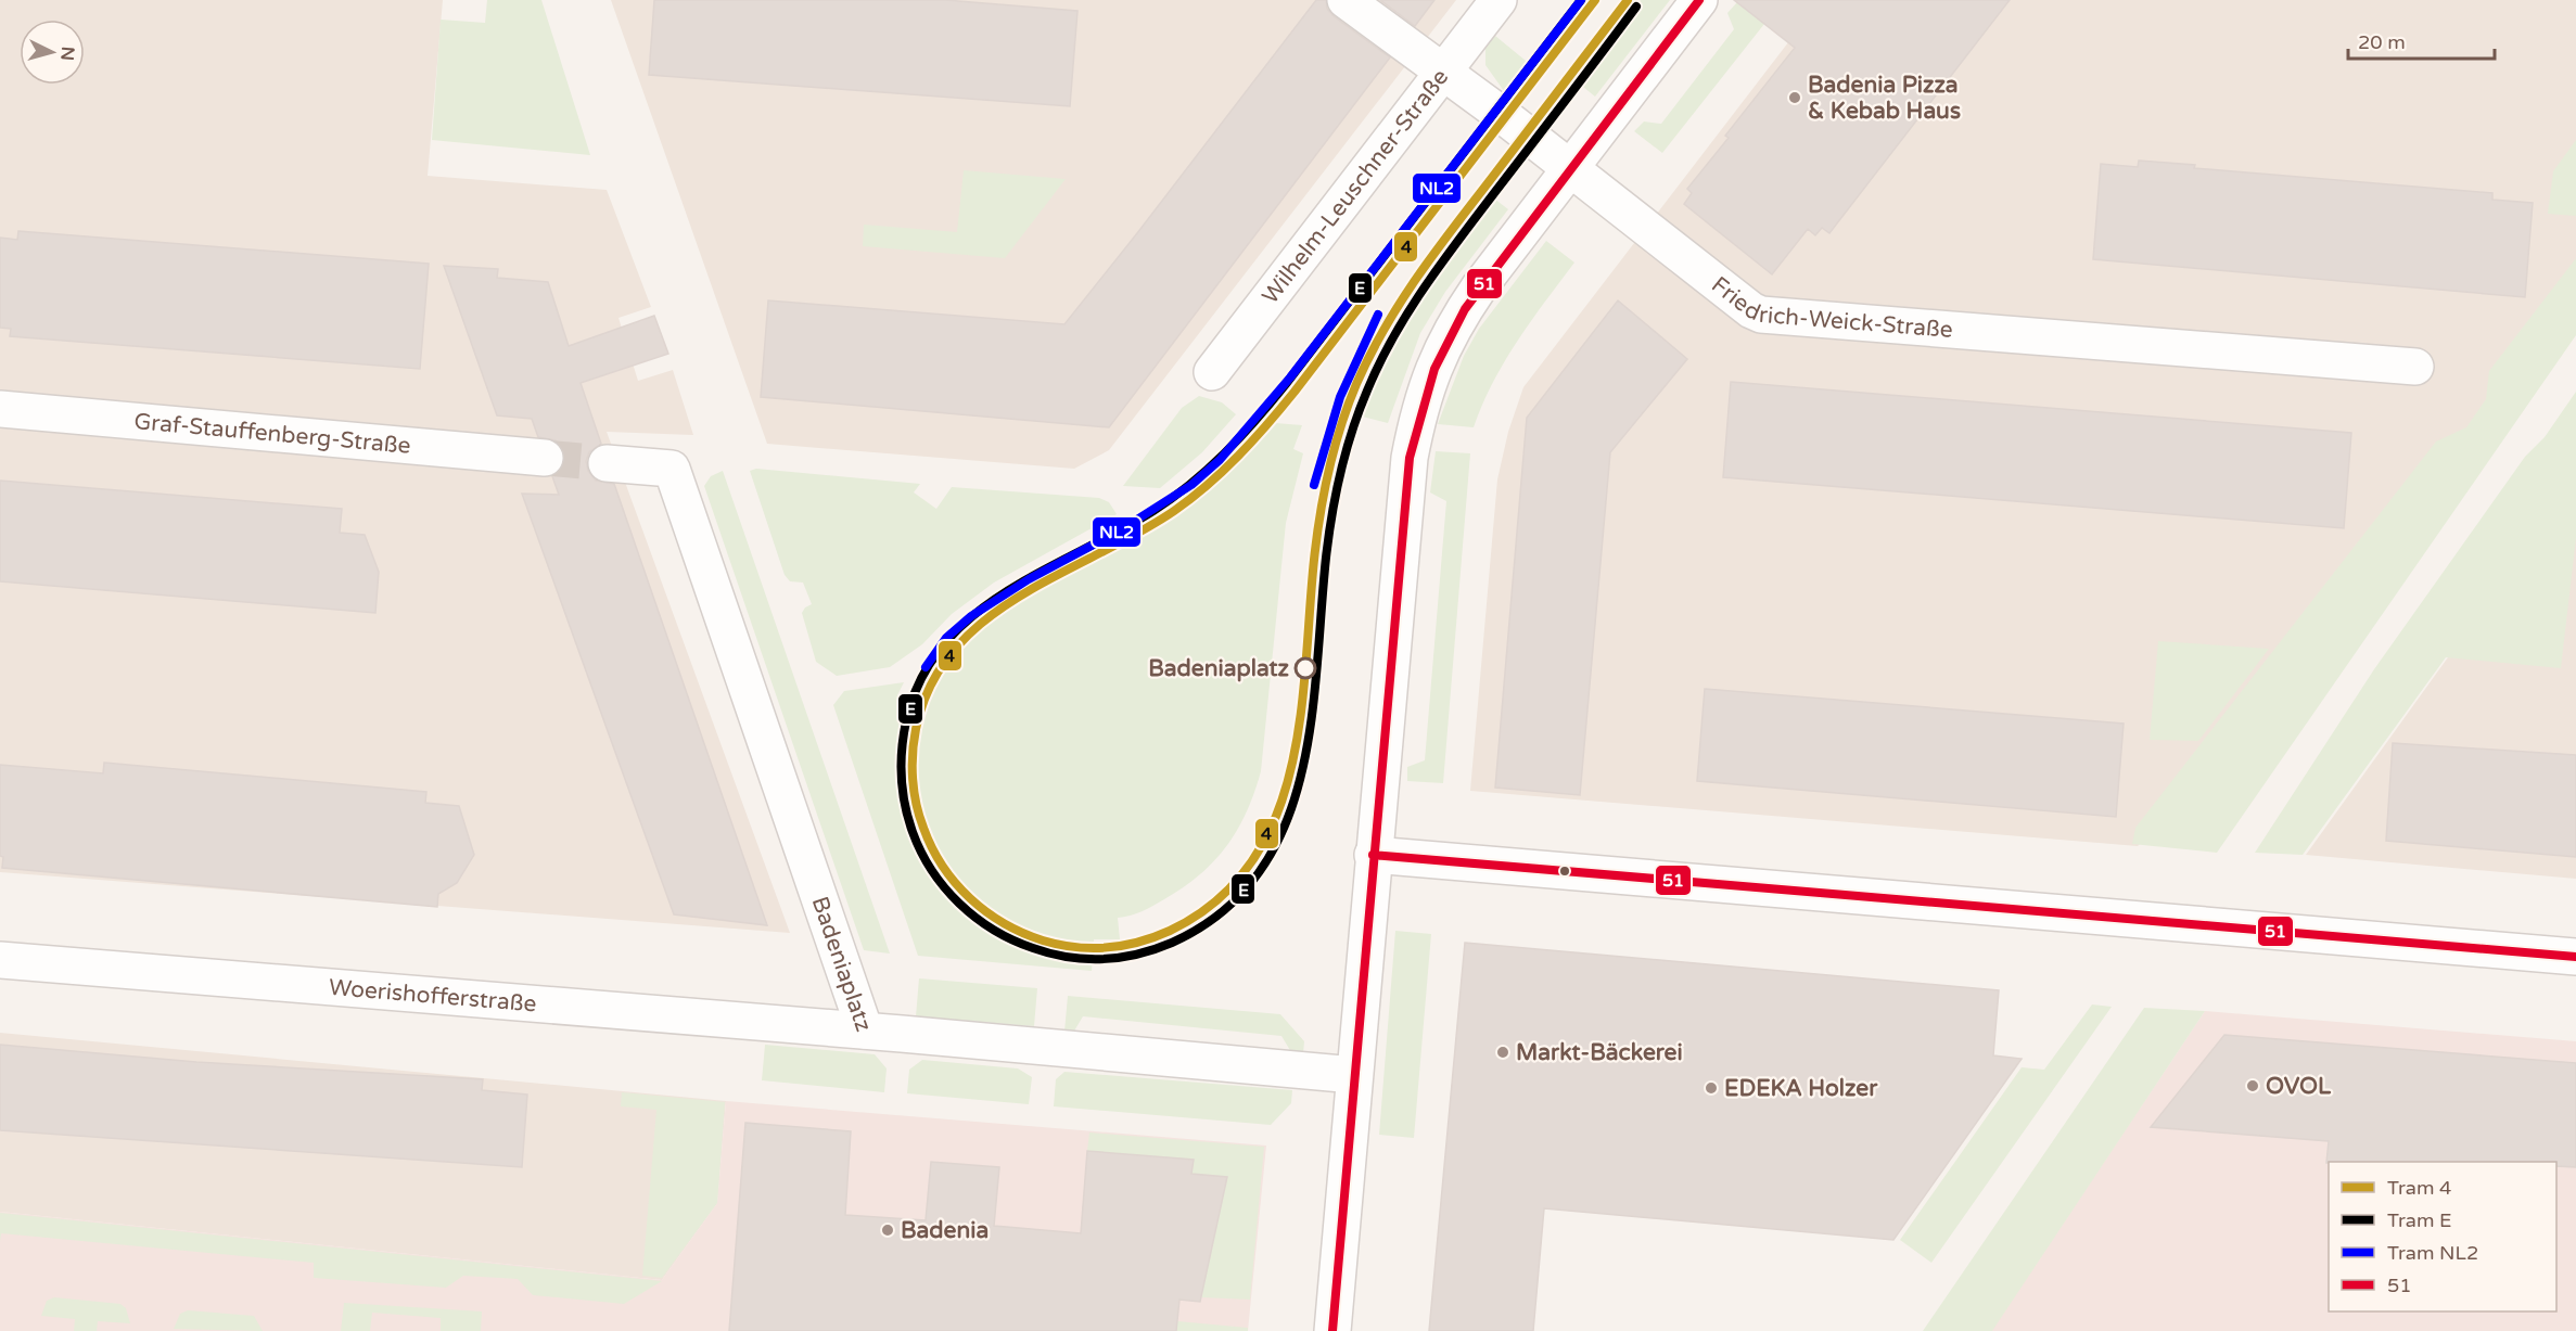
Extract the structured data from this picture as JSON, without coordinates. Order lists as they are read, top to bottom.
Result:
{
  "streets": {
    "street": [
      "Wilhelm-Leuschner-Straße",
      "Friedrich-Weick-Straße",
      "Graf-Stauffenberg-Straße",
      "Badeniaplatz",
      "Woerishofferstraße"
    ]
  },
  "crossings": [
    ["Wilhelm-Leuschner-Straße", "Friedrich-Weick-Straße"],
    ["Badeniaplatz", "Woerishofferstraße"]
  ],
  "places": [
    "Badenia Pizza & Kebab Haus",
    "Badeniaplatz",
    "Markt-Bäckerei",
    "OVOL",
    "EDEKA Holzer",
    "Badenia"
  ],
  "lines": [
    "tram line 4",
    "tram line E",
    "tram line NL2",
    "transit line 51"
  ],
  "legend": [
    "Tram 4",
    "Tram E",
    "Tram NL2",
    "51"
  ],
  "scale_bar": "20 m",
  "north": "right"
}
